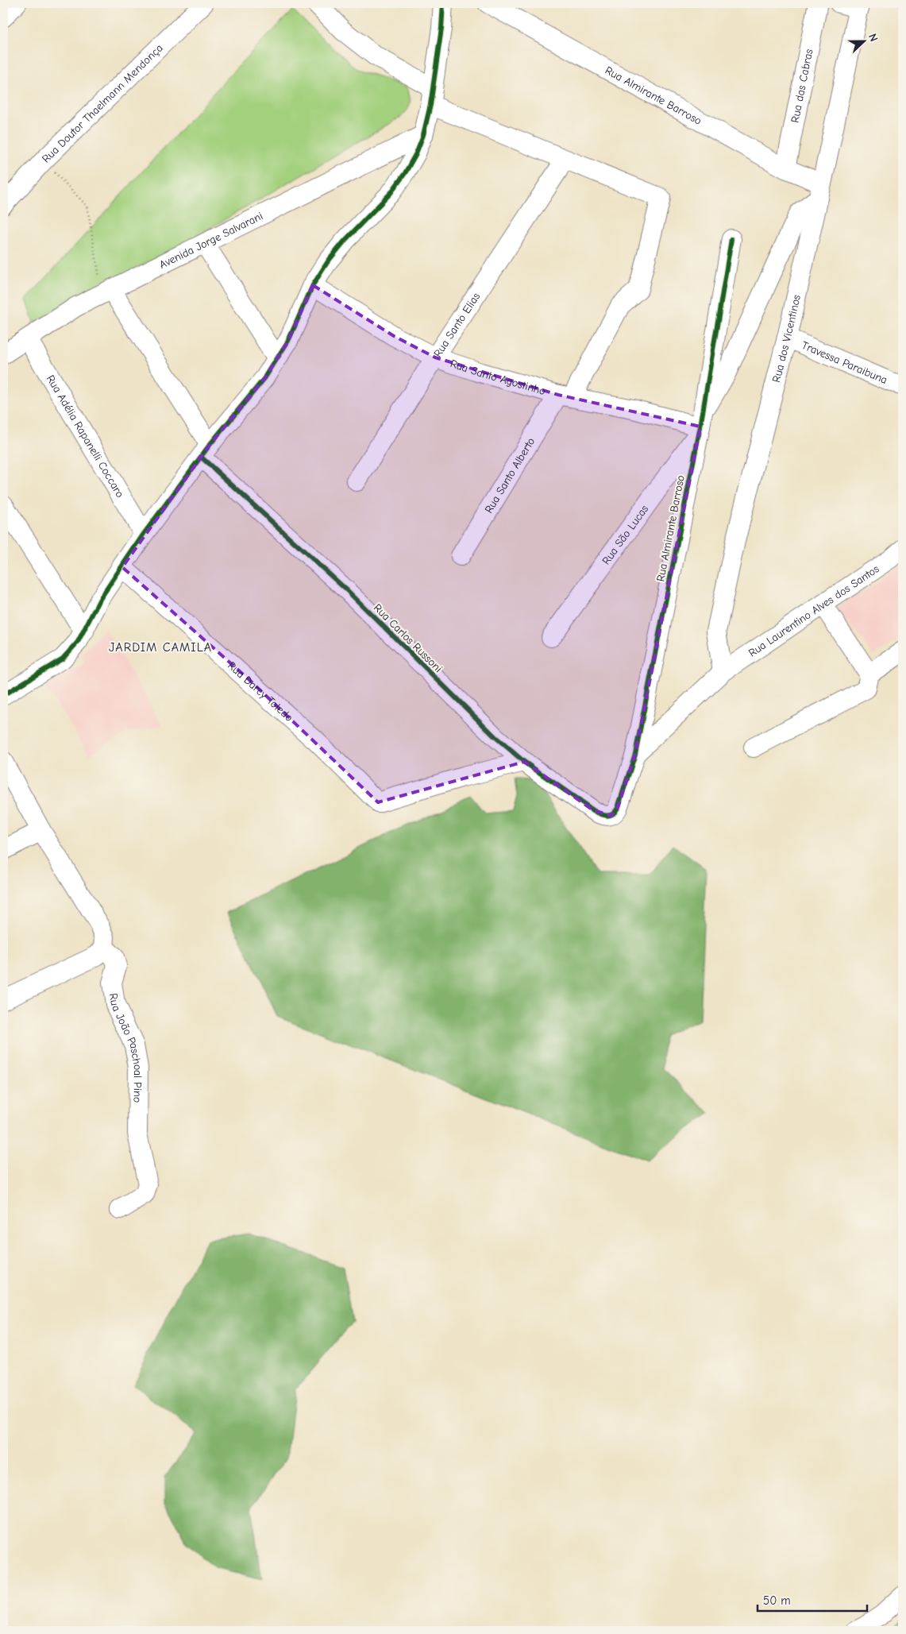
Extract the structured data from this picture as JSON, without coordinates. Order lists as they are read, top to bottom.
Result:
{
  "streets": {
    "street": [
      "Rua das Cabras",
      "Rua Almirante Barroso",
      "Rua Doutor Thaelmann Mendonça",
      "Avenida Jorge Salvarani",
      "Rua Santo Elias",
      "Rua dos Vicentinos",
      "Travessa Paraibuna",
      "Rua Santo Agostinho",
      "Rua Adélia Rapanelli Coccaro",
      "Rua Santo Alberto",
      "Rua São Lucas",
      "Rua Laurentino Alves dos Santos",
      "Rua Carlos Russoni",
      "Rua Darcy Toledo",
      "Rua João Paschoal Pino"
    ]
  },
  "crossings": [
    ["Rua das Cabras", "Rua Almirante Barroso"],
    ["Rua Almirante Barroso", "Rua dos Vicentinos"],
    ["Rua Almirante Barroso", "Rua Santo Agostinho"],
    ["Rua Almirante Barroso", "Rua São Lucas"],
    ["Rua Almirante Barroso", "Rua Laurentino Alves dos Santos"],
    ["Rua Almirante Barroso", "Rua Carlos Russoni"],
    ["Avenida Jorge Salvarani", "Rua Adélia Rapanelli Coccaro"],
    ["Avenida Jorge Salvarani", "Rua Carlos Russoni"],
    ["Rua Santo Elias", "Rua Santo Agostinho"],
    ["Rua dos Vicentinos", "Travessa Paraibuna"],
    ["Rua dos Vicentinos", "Rua Laurentino Alves dos Santos"],
    ["Rua Santo Agostinho", "Rua Santo Alberto"],
    ["Rua Santo Agostinho", "Rua São Lucas"],
    ["Rua Carlos Russoni", "Rua Darcy Toledo"]
  ],
  "districts": ["JARDIM CAMILA"],
  "scale_bar": "50 m",
  "north": "right"
}
